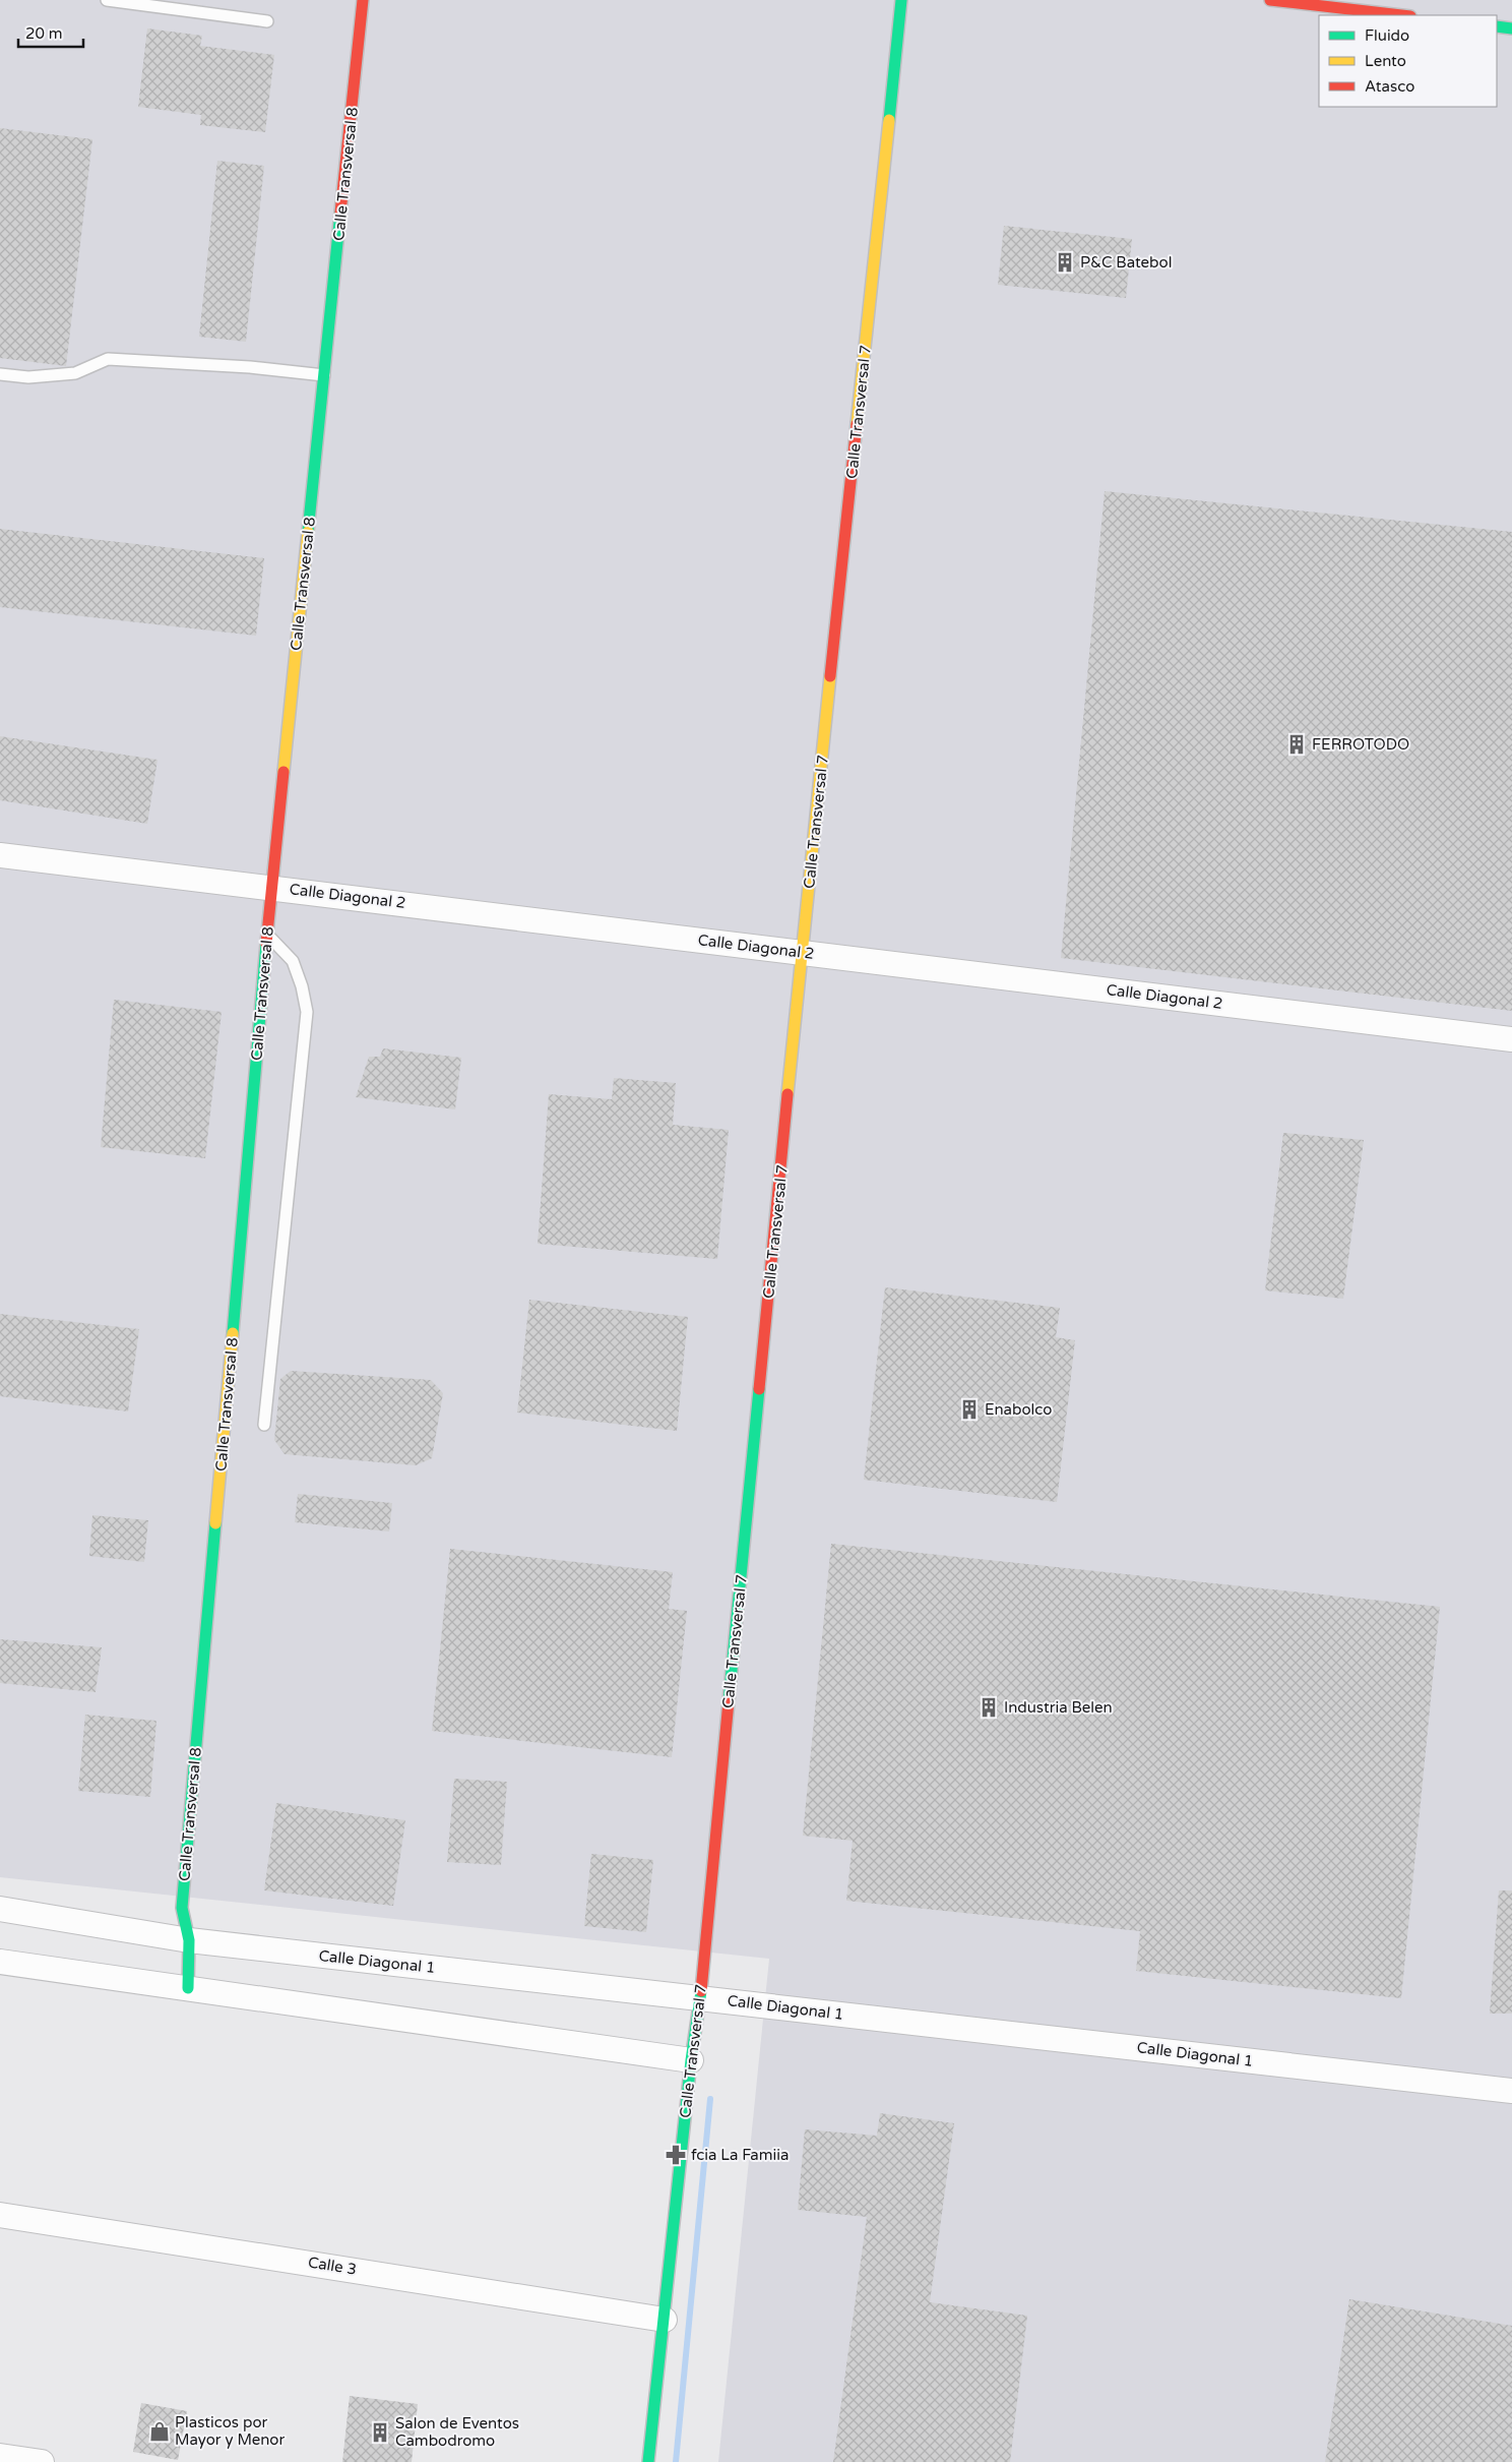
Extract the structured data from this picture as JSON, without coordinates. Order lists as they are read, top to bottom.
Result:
{
  "streets": {
    "street": [
      "Calle Transversal 8",
      "Calle Transversal 7",
      "Calle Diagonal 2",
      "Calle Diagonal 1",
      "Calle 3"
    ]
  },
  "crossings": [
    ["Calle Transversal 8", "Calle Diagonal 2"],
    ["Calle Transversal 8", "Calle Diagonal 1"],
    ["Calle Transversal 7", "Calle Diagonal 2"],
    ["Calle Transversal 7", "Calle Diagonal 1"],
    ["Calle Transversal 7", "Calle 3"]
  ],
  "places": {
    "building": [
      "P&C Batebol",
      "FERROTODO",
      "Enabolco",
      "Industria Belen",
      "Salon de Eventos Cambodromo"
    ],
    "pharmacy": ["fcia La Famiia"],
    "shop": ["Plasticos por Mayor y Menor"]
  },
  "legend": ["Fluido", "Lento", "Atasco"],
  "scale_bar": "20 m"
}
